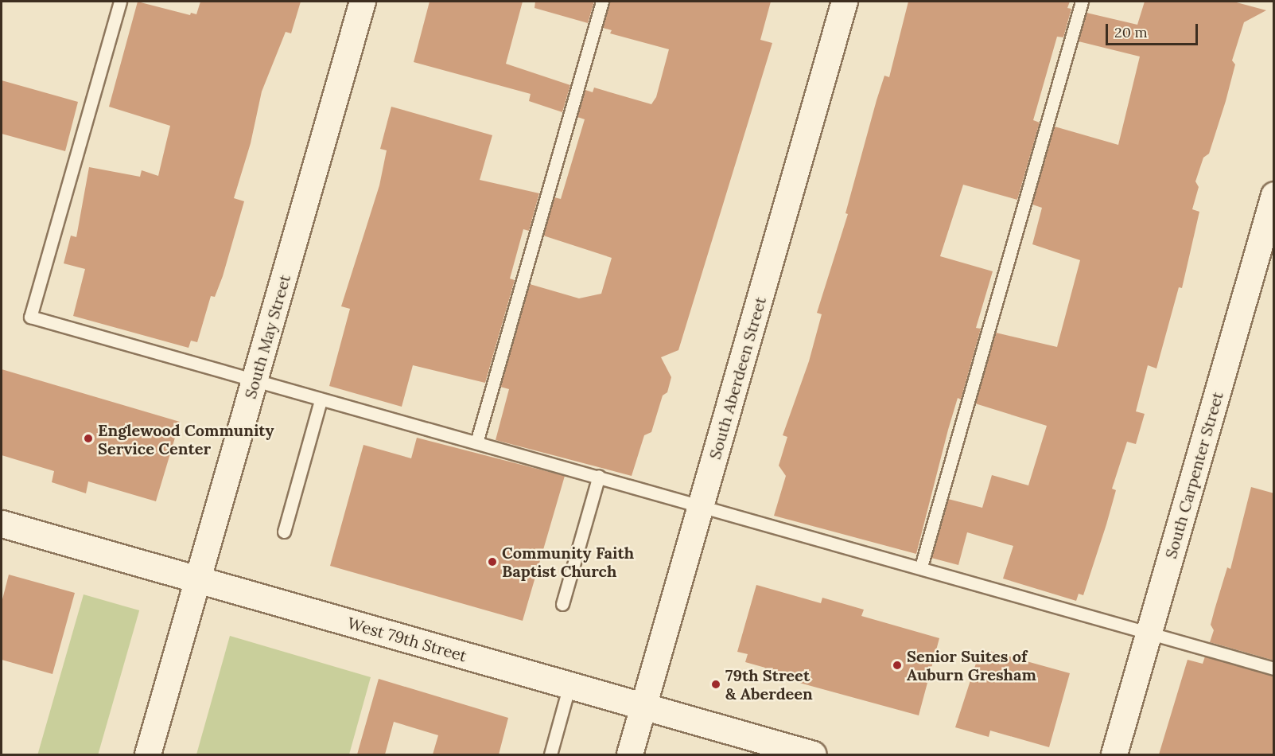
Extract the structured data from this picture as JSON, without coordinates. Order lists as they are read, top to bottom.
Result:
{
  "streets": {
    "main road": ["West 79th Street"],
    "street": ["South May Street", "South Aberdeen Street", "South Carpenter Street"]
  },
  "crossings": [
    ["South May Street", "West 79th Street"],
    ["South Aberdeen Street", "West 79th Street"]
  ],
  "places": [
    "Englewood Community Service Center",
    "Community Faith Baptist Church",
    "Senior Suites of Auburn Gresham",
    "79th Street & Aberdeen"
  ],
  "scale_bar": "20 m"
}
